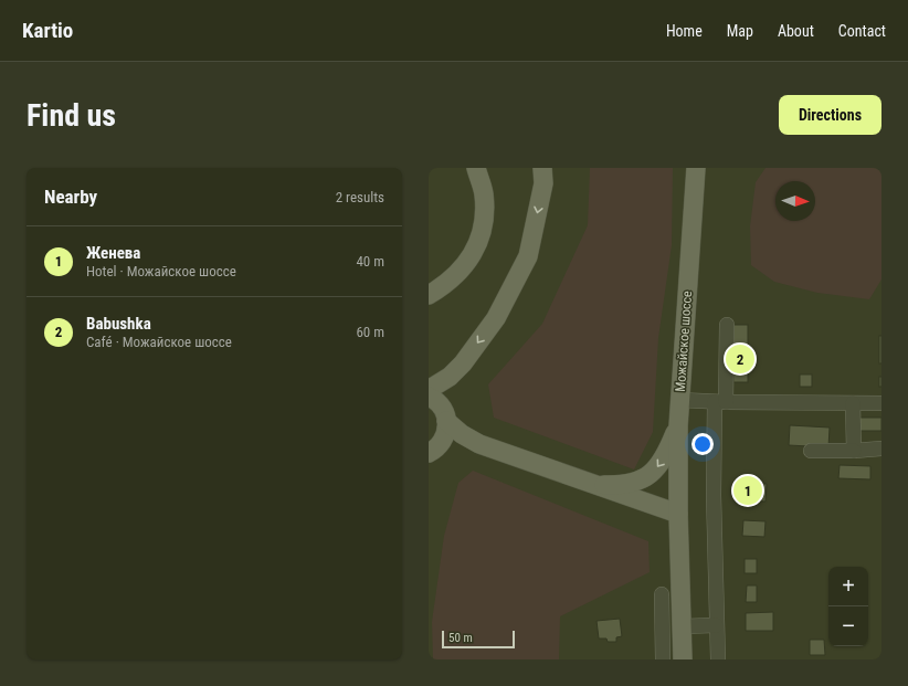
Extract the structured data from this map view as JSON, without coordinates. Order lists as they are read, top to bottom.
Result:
{
  "streets": {
    "main road": ["Можайское шоссе"]
  },
  "scale_bar": "50 m",
  "north": "right",
  "page": {
    "header": "Kartio",
    "nav": [
      "Home",
      "Map",
      "About",
      "Contact"
    ],
    "buttons": "Directions",
    "title": "Find us",
    "heading": ["Nearby", "2 results"],
    "list": [
      {
        "mark": "1",
        "name": "Женева",
        "note": "Hotel · Можайское шоссе",
        "value": "40 m"
      },
      {
        "mark": "2",
        "name": "Babushka",
        "note": "Café · Можайское шоссе",
        "value": "60 m"
      }
    ],
    "pins": ["2", "1"],
    "map_buttons": ["+", "−"],
    "scale": "50 m"
  }
}
